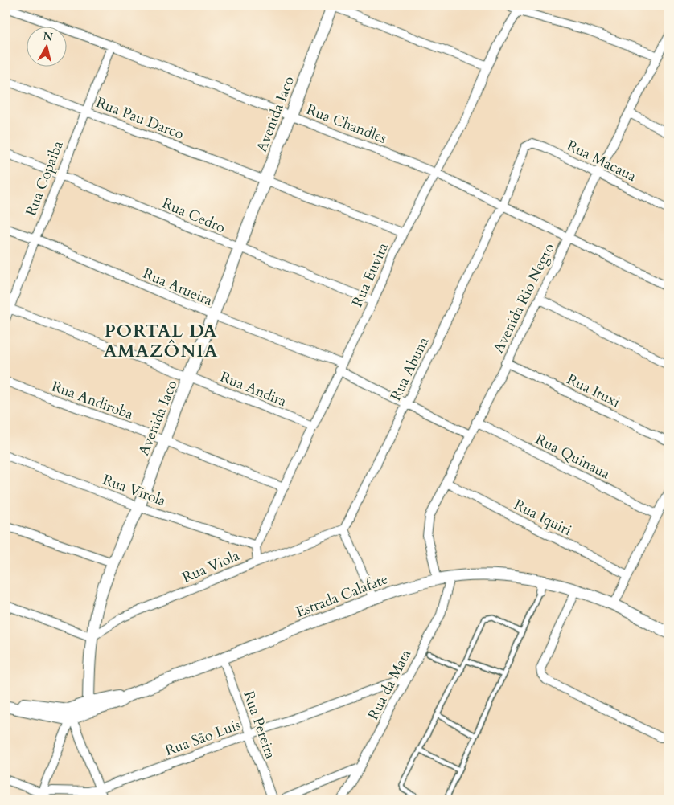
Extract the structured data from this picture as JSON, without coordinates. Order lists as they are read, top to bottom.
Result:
{
  "streets": {
    "street": [
      "Avenida Iaco",
      "Rua Pau Darco",
      "Rua Chandles",
      "Rua Macaua",
      "Rua Copaiba",
      "Rua Cedro",
      "Rua Envira",
      "Rua Arueira",
      "Avenida Rio Negro",
      "Rua Abuna",
      "Rua Andira",
      "Rua Ituxi",
      "Rua Andiroba",
      "Rua Quinaua",
      "Rua Virola",
      "Rua Iquiri",
      "Rua Viola",
      "Estrada Calafate",
      "Rua da Mata",
      "Rua Pereira",
      "Rua São Luís"
    ]
  },
  "crossings": [
    ["Avenida Iaco", "Rua Pau Darco"],
    ["Avenida Iaco", "Rua Chandles"],
    ["Avenida Iaco", "Rua Cedro"],
    ["Avenida Iaco", "Rua Arueira"],
    ["Avenida Iaco", "Rua Andira"],
    ["Avenida Iaco", "Rua Andiroba"],
    ["Avenida Iaco", "Rua Virola"],
    ["Avenida Iaco", "Rua Viola"],
    ["Avenida Iaco", "Estrada Calafate"],
    ["Rua Pau Darco", "Rua Copaiba"],
    ["Rua Pau Darco", "Rua Envira"],
    ["Rua Chandles", "Rua Copaiba"],
    ["Rua Chandles", "Rua Envira"],
    ["Rua Chandles", "Avenida Rio Negro"],
    ["Rua Chandles", "Rua Abuna"],
    ["Rua Macaua", "Avenida Rio Negro"],
    ["Rua Macaua", "Rua Abuna"],
    ["Rua Copaiba", "Rua Cedro"],
    ["Rua Copaiba", "Rua Arueira"],
    ["Rua Copaiba", "Rua Andira"],
    ["Rua Cedro", "Rua Envira"],
    ["Rua Envira", "Rua Arueira"],
    ["Rua Envira", "Rua Andira"],
    ["Rua Envira", "Rua Andiroba"],
    ["Rua Envira", "Rua Virola"],
    ["Rua Arueira", "Avenida Rio Negro"],
    ["Rua Arueira", "Rua Abuna"],
    ["Avenida Rio Negro", "Rua Ituxi"],
    ["Avenida Rio Negro", "Rua Quinaua"],
    ["Avenida Rio Negro", "Rua Iquiri"],
    ["Avenida Rio Negro", "Estrada Calafate"],
    ["Rua Abuna", "Rua Viola"],
    ["Estrada Calafate", "Rua da Mata"],
    ["Estrada Calafate", "Rua Pereira"],
    ["Rua da Mata", "Rua São Luís"],
    ["Rua Pereira", "Rua São Luís"]
  ],
  "districts": ["PORTAL DA AMAZÔNIA"],
  "north": "top"
}
